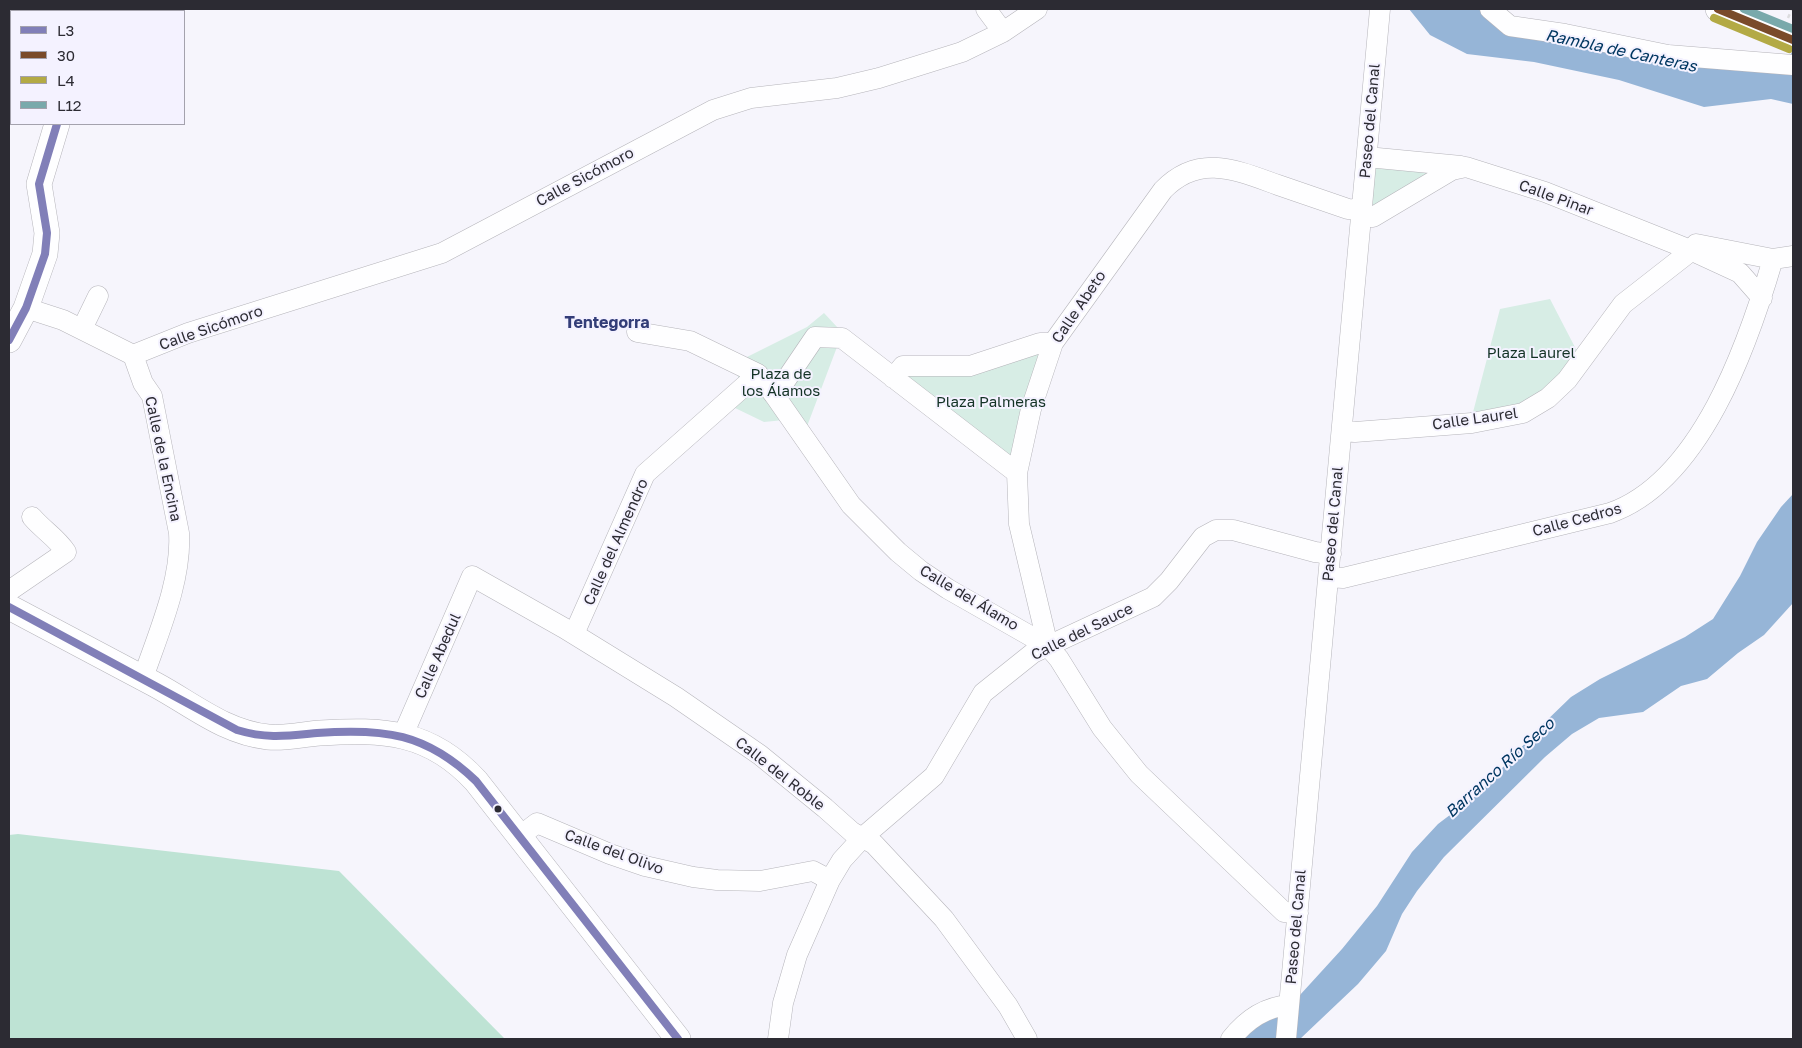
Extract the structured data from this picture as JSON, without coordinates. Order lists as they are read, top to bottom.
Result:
{
  "streets": {
    "street": [
      "Paseo del Canal",
      "Calle Sicómoro",
      "Calle Pinar",
      "Calle Abeto",
      "Calle Laurel",
      "Calle de la Encina",
      "Calle Cedros",
      "Calle del Almendro",
      "Calle del Álamo",
      "Calle del Sauce",
      "Calle Abedul",
      "Calle del Roble",
      "Calle del Olivo"
    ]
  },
  "crossings": [
    ["Paseo del Canal", "Calle Pinar"],
    ["Paseo del Canal", "Calle Abeto"],
    ["Paseo del Canal", "Calle Laurel"],
    ["Paseo del Canal", "Calle Cedros"],
    ["Paseo del Canal", "Calle del Álamo"],
    ["Paseo del Canal", "Calle del Sauce"],
    ["Calle Sicómoro", "Calle de la Encina"],
    ["Calle Pinar", "Calle Laurel"],
    ["Calle Pinar", "Calle Cedros"],
    ["Calle Abeto", "Calle del Álamo"],
    ["Calle Abeto", "Calle del Sauce"],
    ["Calle del Almendro", "Calle del Roble"],
    ["Calle del Álamo", "Calle del Sauce"],
    ["Calle del Sauce", "Calle del Roble"],
    ["Calle del Sauce", "Calle del Olivo"],
    ["Calle Abedul", "Calle del Roble"]
  ],
  "districts": ["Tentegorra"],
  "water": ["Rambla de Canteras", "Barranco Río Seco"],
  "parks": ["Plaza Laurel", "Plaza de los Álamos", "Plaza Palmeras"],
  "lines": [
    "transit line 30",
    "transit line L12",
    "transit line L4",
    "transit line L3"
  ],
  "legend": [
    "L3",
    "30",
    "L4",
    "L12"
  ]
}
